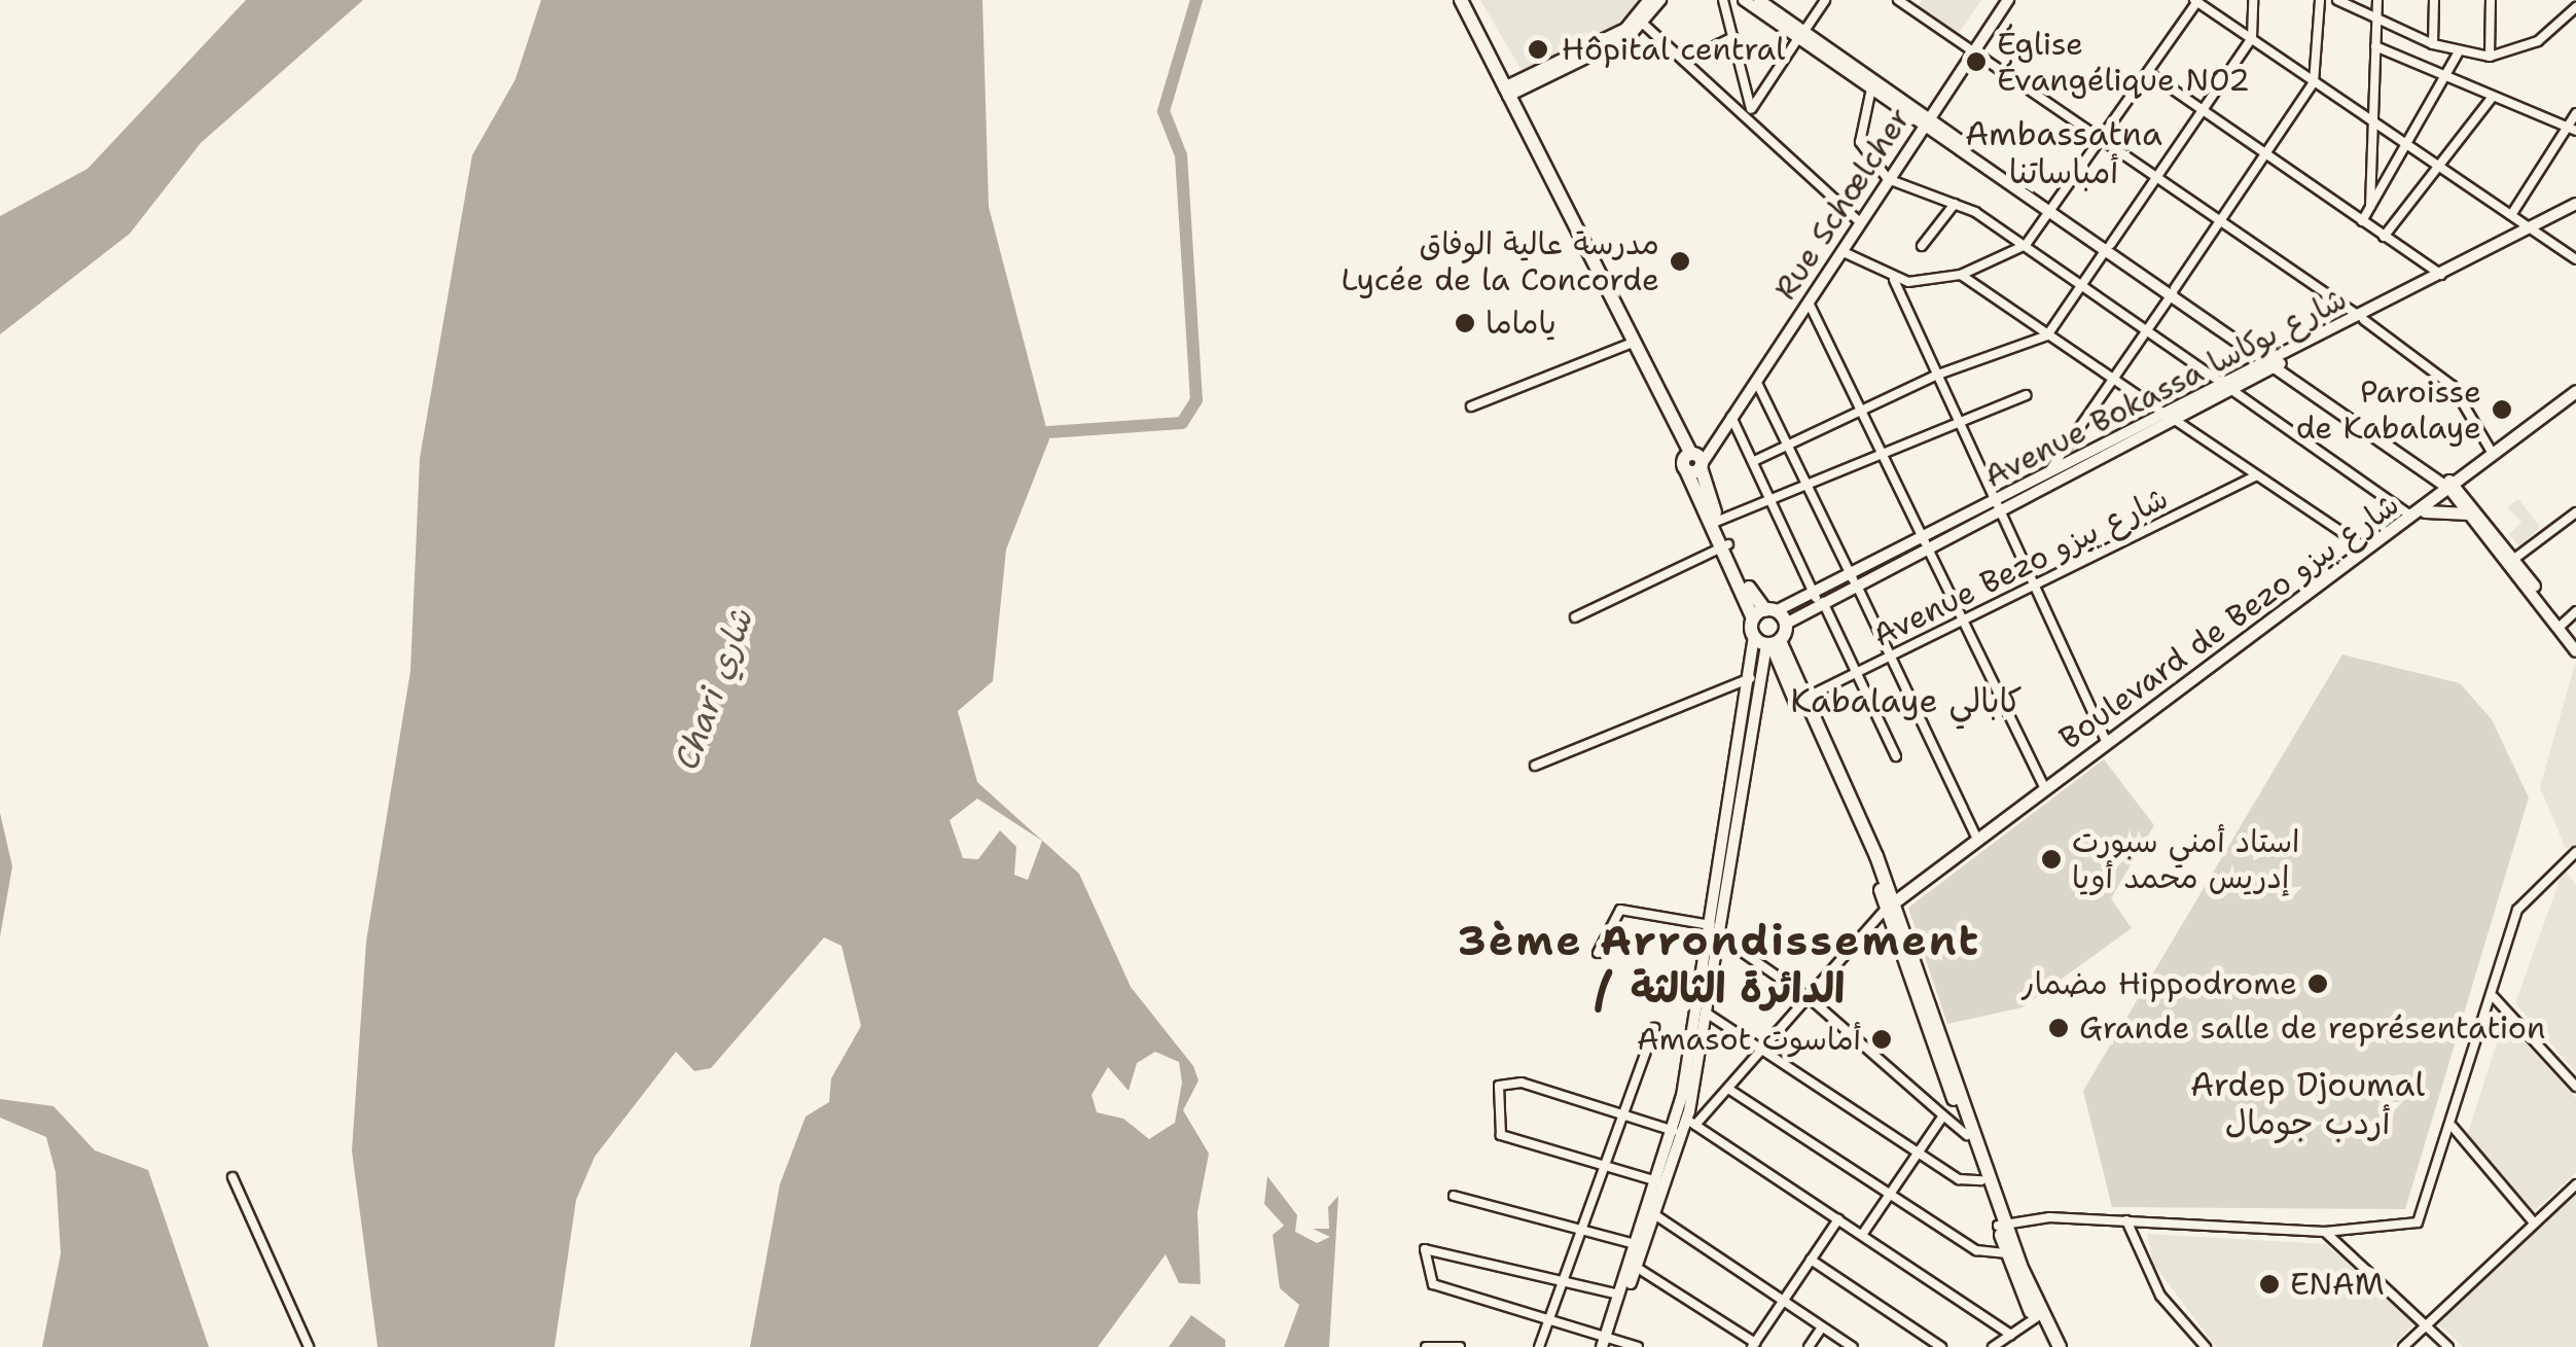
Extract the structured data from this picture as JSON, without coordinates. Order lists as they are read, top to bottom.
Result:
{
  "streets": {
    "main road": ["Boulevard de Bezo شارع بيزو"],
    "street": ["Rue Schœlcher", "Avenue Bokassa شارع بوكاسا", "Avenue Bezo شارع بيزو"]
  },
  "districts": [
    "Ambassatna أمباساتنا",
    "Kabalaye كابالي",
    "3ème Arrondissement / الدائرة الثالثة",
    "Ardep Djoumal أردب جومال"
  ],
  "water": ["Chari شاري"],
  "places": [
    "Hôpital central",
    "Église Évangélique N02",
    "مدرسة عالية الوفاق Lycée de la Concorde",
    "ياماما",
    "Paroisse de Kabalaye",
    "استاد أمني سبورت إدريس محمد أويا",
    "مضمار Hippodrome",
    "Grande salle de représentation",
    "Amasot أماسوت",
    "ENAM"
  ]
}
